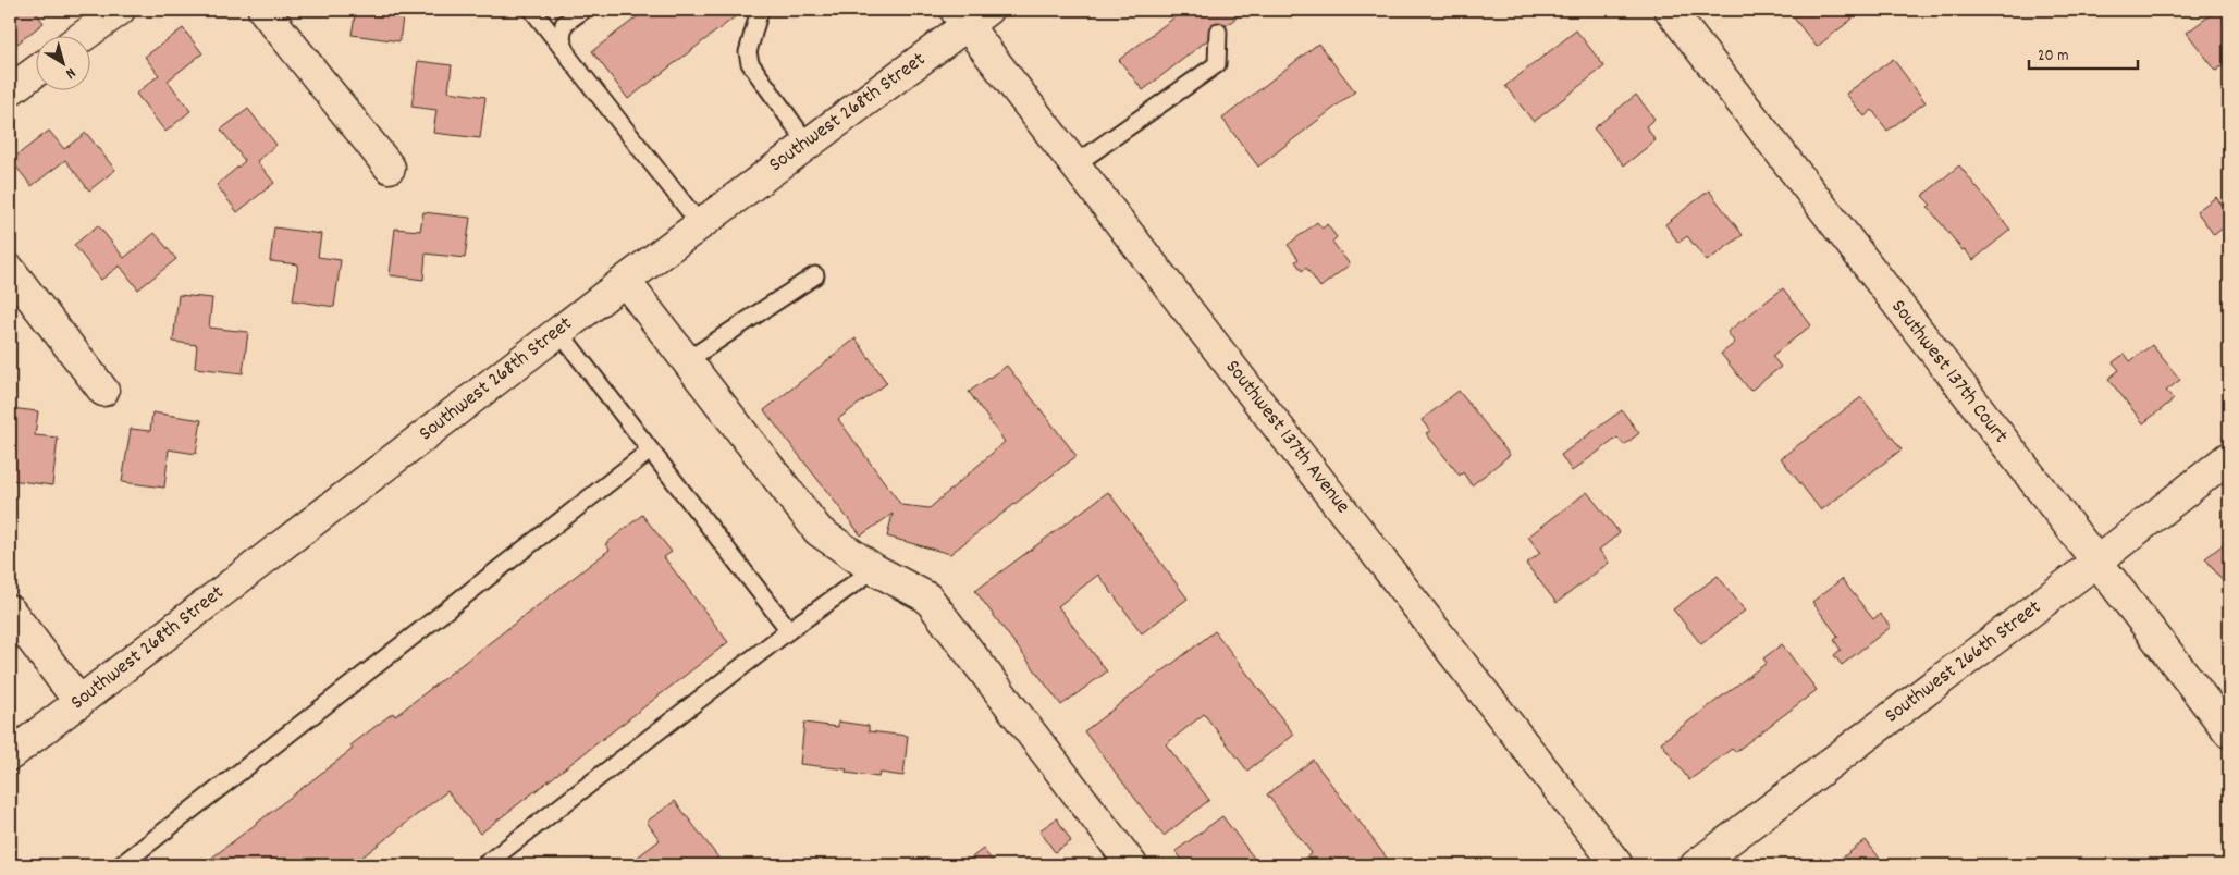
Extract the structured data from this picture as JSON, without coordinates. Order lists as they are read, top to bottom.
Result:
{
  "streets": {
    "street": [
      "Southwest 268th Street",
      "Southwest 137th Court",
      "Southwest 137th Avenue",
      "Southwest 266th Street"
    ]
  },
  "crossings": [
    ["Southwest 268th Street", "Southwest 137th Avenue"],
    ["Southwest 137th Court", "Southwest 266th Street"]
  ],
  "scale_bar": "20 m",
  "north": "bottom right"
}
